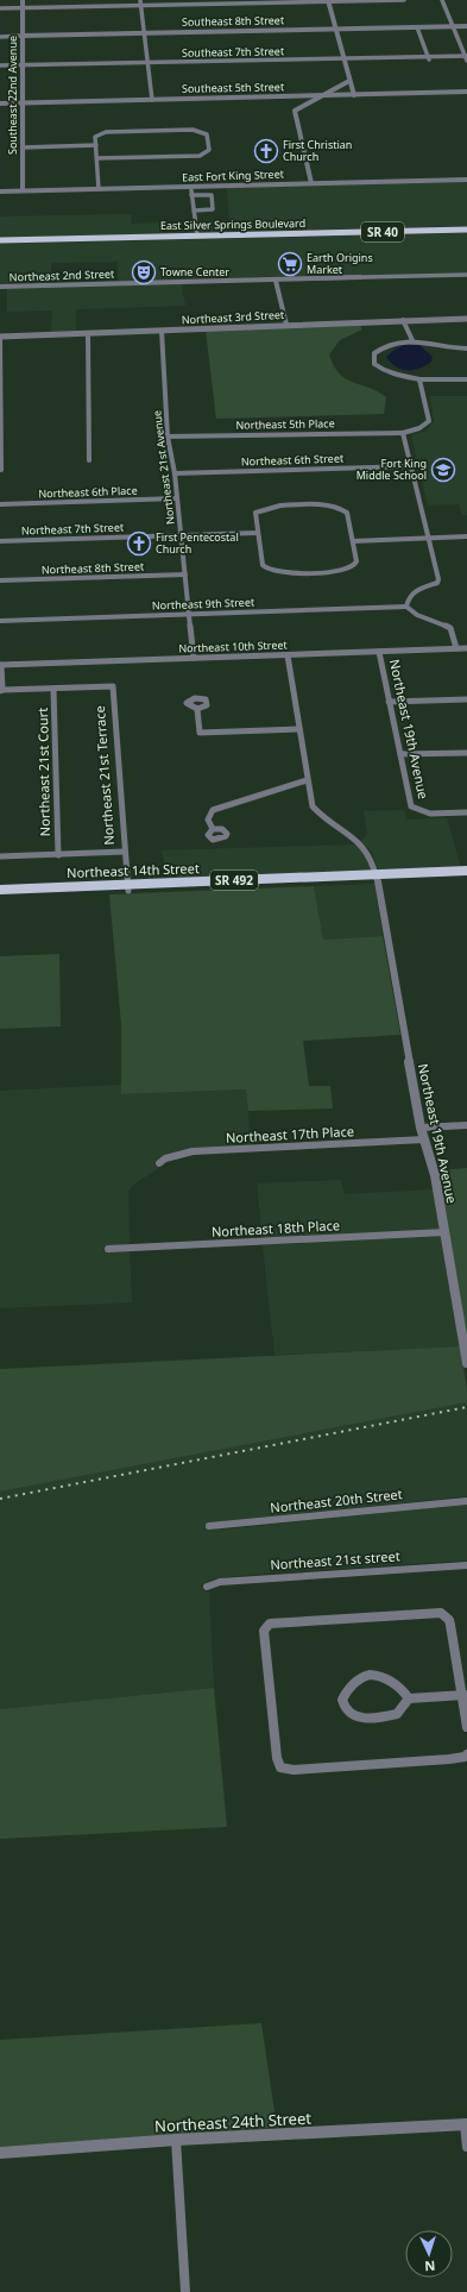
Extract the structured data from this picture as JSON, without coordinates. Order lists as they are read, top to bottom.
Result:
{
  "streets": {
    "main road": [
      "East Silver Springs Boulevard",
      "SR 40",
      "Northeast 14th Street",
      "SR 492"
    ],
    "street": [
      "Southeast 8th Street",
      "Southeast 7th Street",
      "Southeast 5th Street",
      "Southeast 22nd Avenue",
      "East Fort King Street",
      "Northeast 2nd Street",
      "Northeast 3rd Street",
      "Northeast 5th Place",
      "Northeast 6th Street",
      "Northeast 21st Avenue",
      "Northeast 6th Place",
      "Northeast 7th Street",
      "Northeast 8th Street",
      "Northeast 9th Street",
      "Northeast 10th Street",
      "Northeast 19th Avenue",
      "Northeast 21st Court",
      "Northeast 21st Terrace",
      "Northeast 17th Place",
      "Northeast 18th Place",
      "Northeast 20th Street",
      "Northeast 21st street",
      "Northeast 24th Street"
    ]
  },
  "crossings": [
    ["Southeast 8th Street", "Southeast 22nd Avenue"],
    ["Southeast 7th Street", "Southeast 22nd Avenue"],
    ["Southeast 5th Street", "Southeast 22nd Avenue"],
    ["Southeast 22nd Avenue", "East Fort King Street"],
    ["Northeast 3rd Street", "Northeast 21st Avenue"],
    ["Northeast 5th Place", "Northeast 21st Avenue"],
    ["Northeast 6th Street", "Northeast 21st Avenue"],
    ["Northeast 21st Avenue", "Northeast 6th Place"],
    ["Northeast 21st Avenue", "Northeast 7th Street"],
    ["Northeast 21st Avenue", "Northeast 8th Street"],
    ["Northeast 21st Avenue", "Northeast 9th Street"],
    ["Northeast 21st Avenue", "Northeast 10th Street"],
    ["Northeast 10th Street", "Northeast 19th Avenue"],
    ["Northeast 19th Avenue", "Northeast 14th Street"],
    ["Northeast 19th Avenue", "Northeast 17th Place"],
    ["Northeast 19th Avenue", "Northeast 18th Place"],
    ["Northeast 21st Court", "Northeast 21st Terrace"],
    ["Northeast 21st Terrace", "Northeast 14th Street"]
  ],
  "places": {
    "church": ["First Christian Church", "First Pentecostal Church"],
    "supermarket": ["Earth Origins Market"],
    "theatre": ["Towne Center"],
    "school or university": ["Fort King Middle School"]
  },
  "north": "bottom"
}
